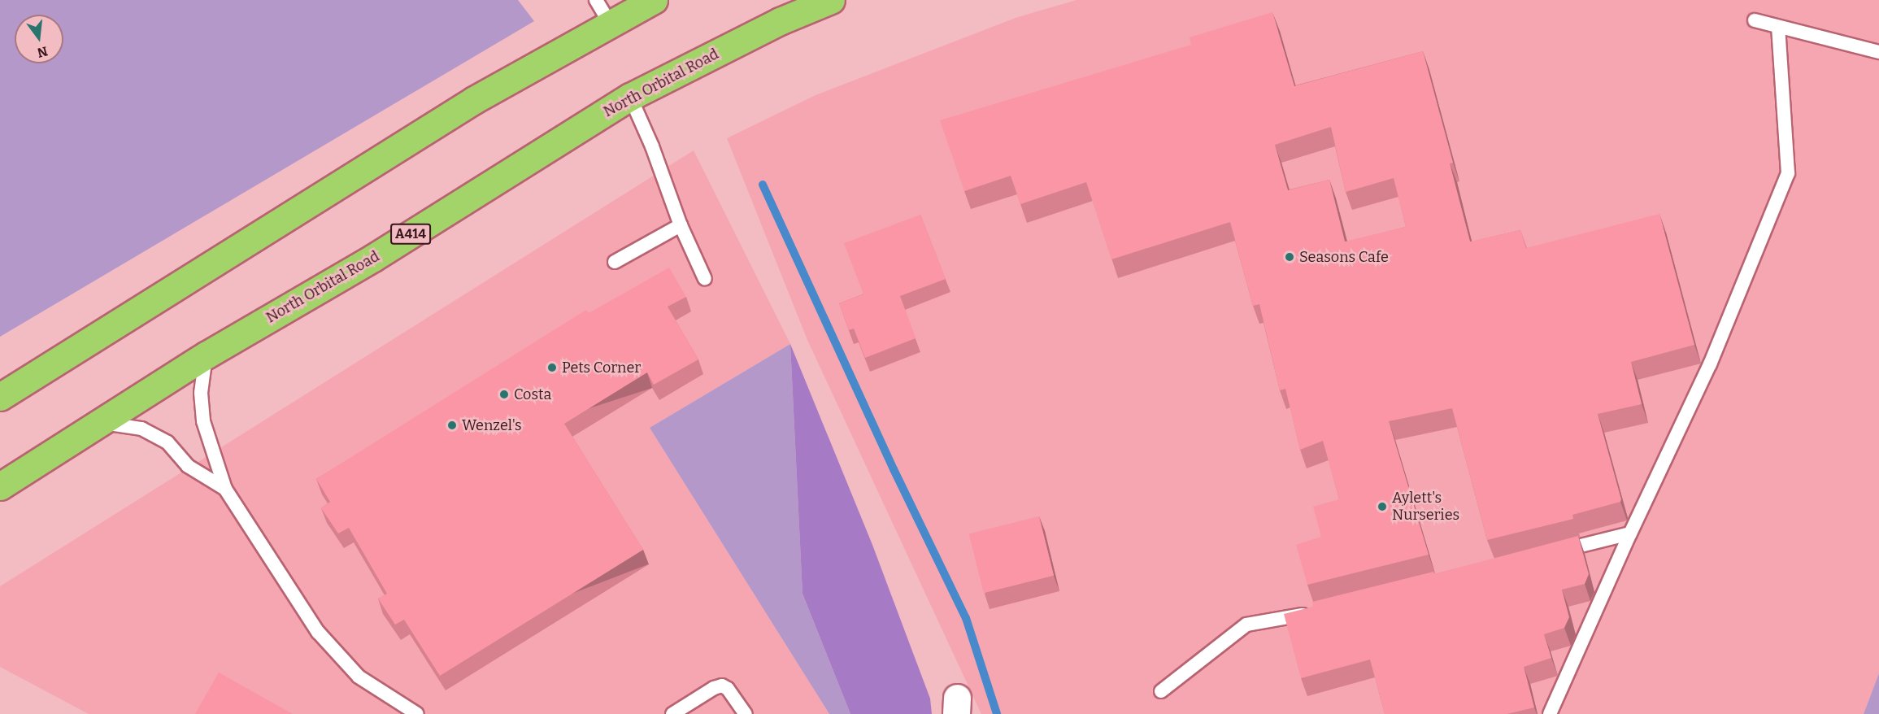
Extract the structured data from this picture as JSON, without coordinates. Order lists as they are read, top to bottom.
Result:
{
  "streets": {
    "highway": ["North Orbital Road", "A414"]
  },
  "places": [
    "Seasons Cafe",
    "Pets Corner",
    "Costa",
    "Wenzel's",
    "Aylett's Nurseries"
  ],
  "north": "bottom"
}
